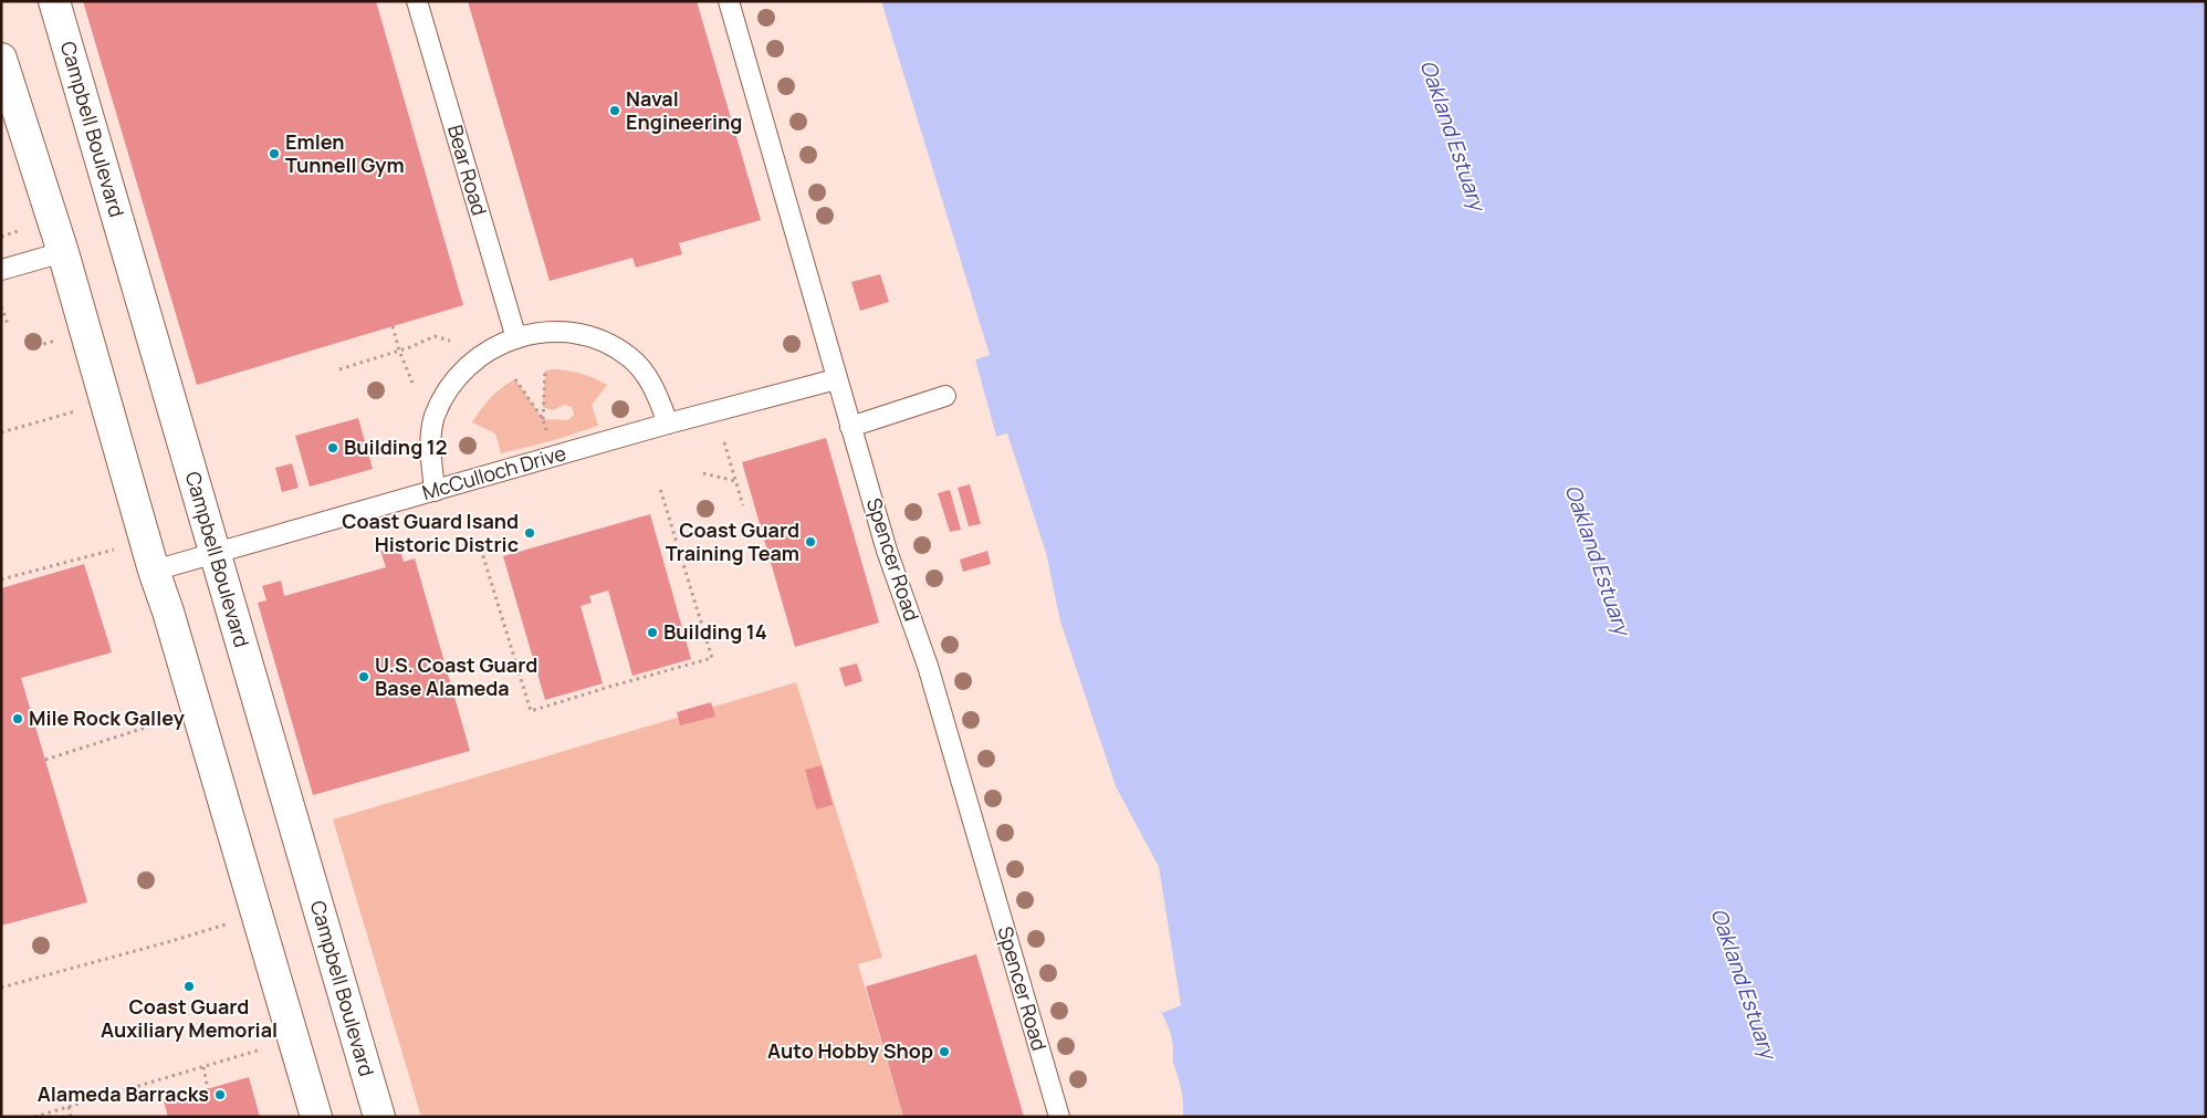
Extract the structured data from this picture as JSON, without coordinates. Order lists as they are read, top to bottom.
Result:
{
  "streets": {
    "street": ["Campbell Boulevard"],
    "lane": ["Bear Road", "McCulloch Drive", "Spencer Road"]
  },
  "crossings": [
    ["Campbell Boulevard", "McCulloch Drive"],
    ["McCulloch Drive", "Spencer Road"]
  ],
  "water": ["Oakland Estuary"],
  "places": [
    "Naval Engineering",
    "Emlen Tunnell Gym",
    "Building 12",
    "Coast Guard Isand Historic Distric",
    "Coast Guard Training Team",
    "Building 14",
    "U.S. Coast Guard Base Alameda",
    "Mile Rock Galley",
    "Coast Guard Auxiliary Memorial",
    "Auto Hobby Shop",
    "Alameda Barracks"
  ]
}
